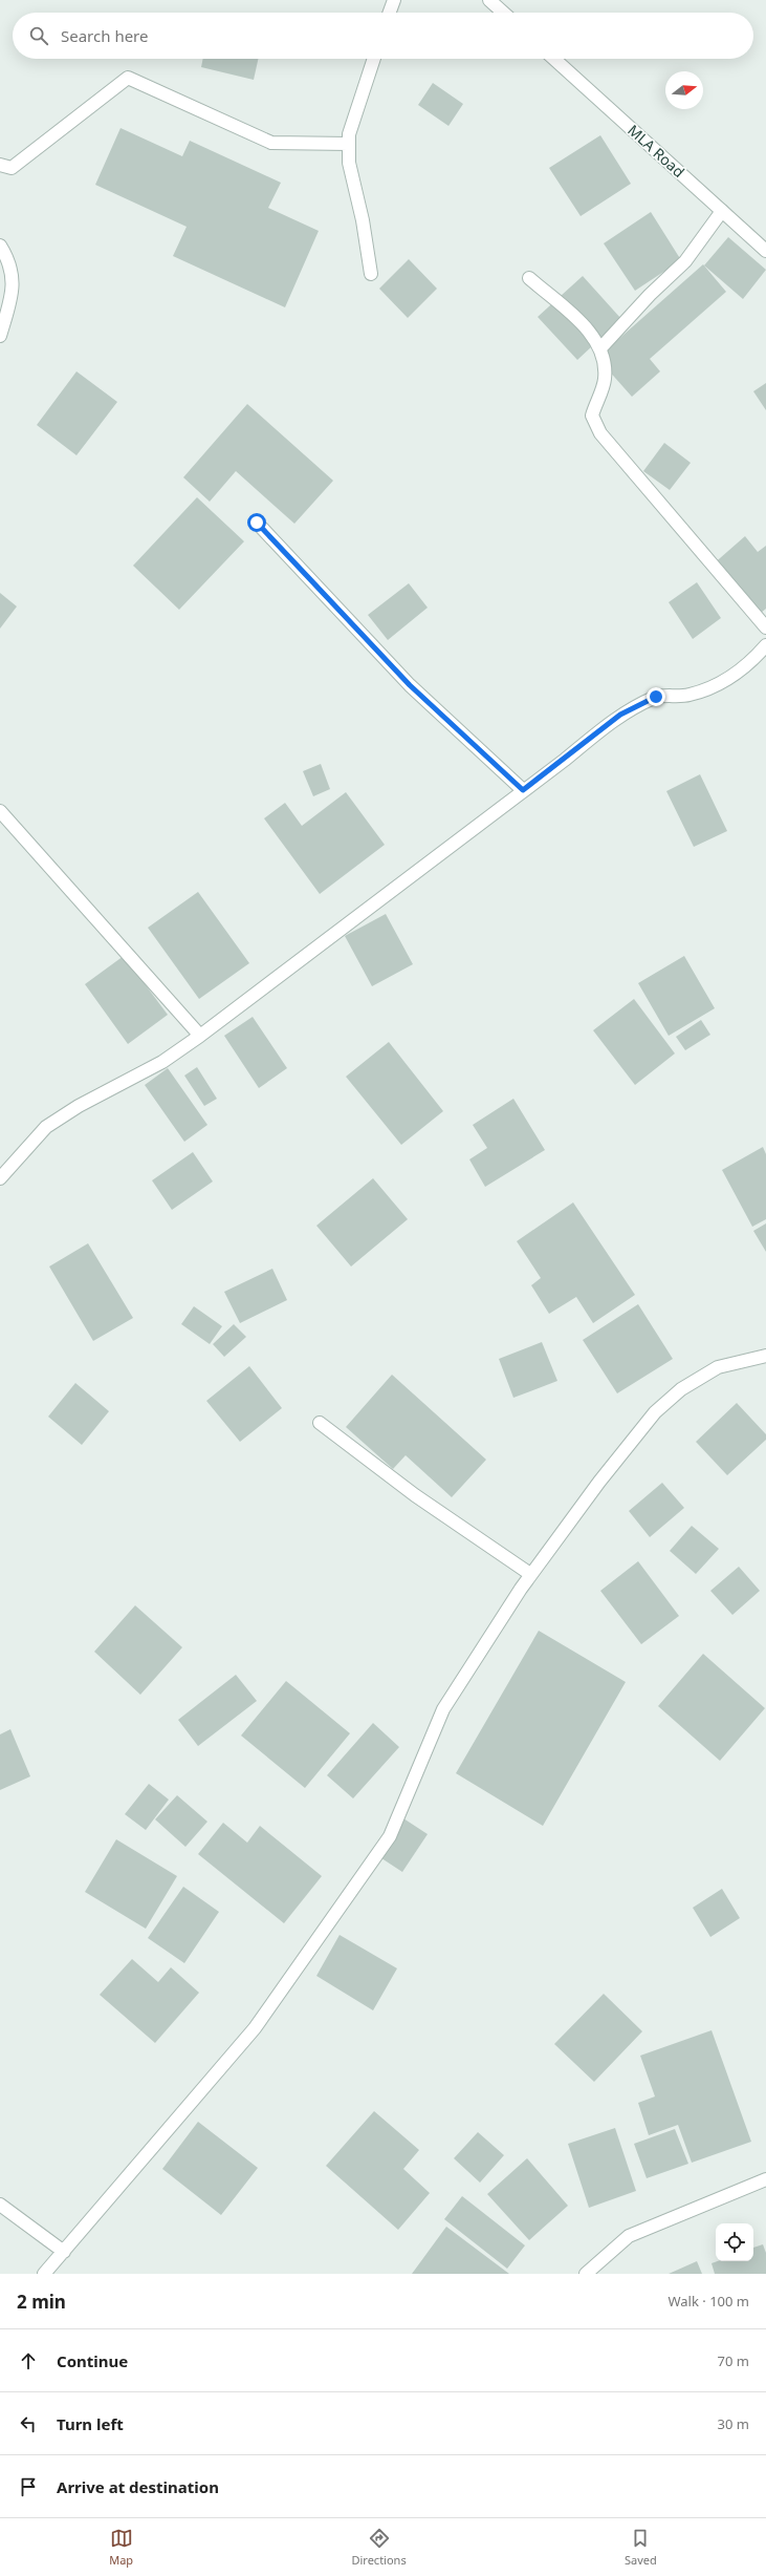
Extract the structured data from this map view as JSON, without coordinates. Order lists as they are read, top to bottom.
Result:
{
  "streets": {
    "street": ["MLA Road"]
  },
  "north": "right",
  "page": {
    "search": "Search here",
    "heading": ["2 min", "Walk · 100 m"],
    "list": [
      ["Continue", "70 m"],
      ["Turn left", "30 m"],
      "Arrive at destination"
    ],
    "nav": ["Map", "Directions", "Saved"]
  }
}
